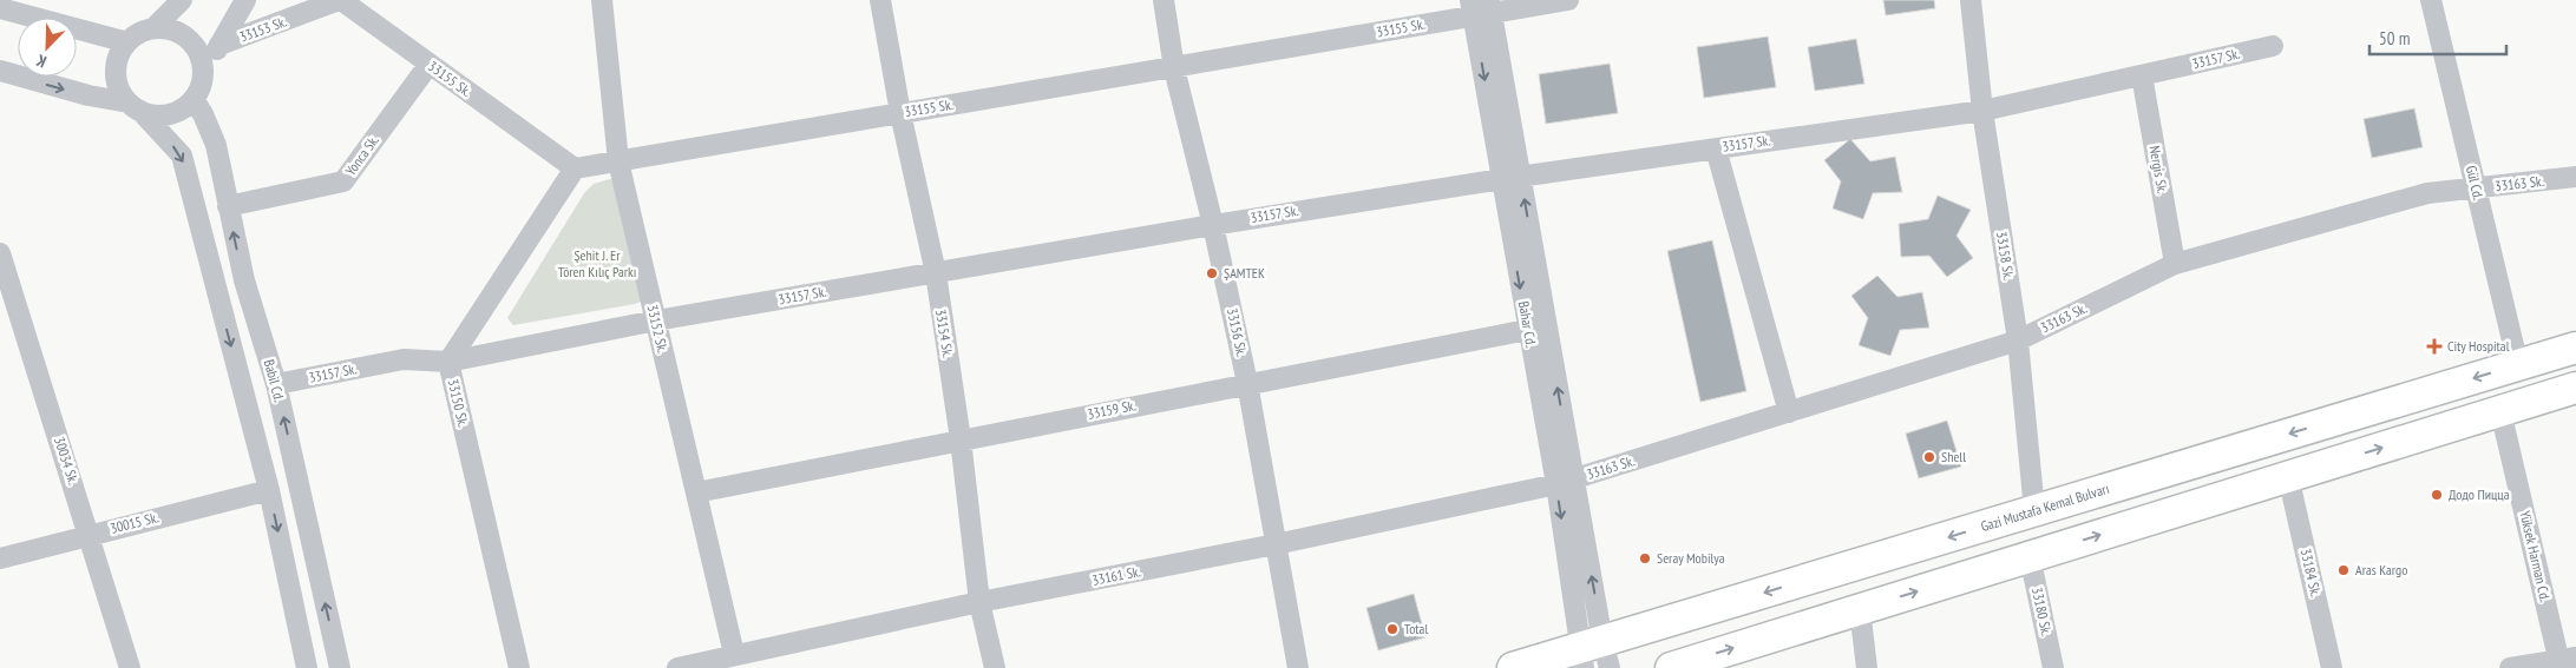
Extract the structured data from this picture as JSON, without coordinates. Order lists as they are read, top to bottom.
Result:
{
  "streets": {
    "highway": ["Gazi Mustafa Kemal Bulvarı"],
    "street": [
      "33155 Sk.",
      "33153 Sk.",
      "33157 Sk.",
      "Yonca Sk.",
      "Nergis Sk.",
      "Gül Cd.",
      "33163 Sk.",
      "33158 Sk.",
      "Bahar Cd.",
      "33152 Sk.",
      "33156 Sk.",
      "33154 Sk.",
      "Babil Cd.",
      "33150 Sk.",
      "33159 Sk.",
      "30034 Sk.",
      "30015 Sk.",
      "Yüksek Harman Cd.",
      "33184 Sk.",
      "33161 Sk.",
      "33180 Sk."
    ]
  },
  "crossings": [
    ["33155 Sk.", "33153 Sk."],
    ["33155 Sk.", "Yonca Sk."],
    ["33155 Sk.", "Bahar Cd."],
    ["33155 Sk.", "33152 Sk."],
    ["33155 Sk.", "33156 Sk."],
    ["33155 Sk.", "33154 Sk."],
    ["33155 Sk.", "33150 Sk."],
    ["33157 Sk.", "Nergis Sk."],
    ["33157 Sk.", "33158 Sk."],
    ["33157 Sk.", "Bahar Cd."],
    ["33157 Sk.", "33152 Sk."],
    ["33157 Sk.", "33156 Sk."],
    ["33157 Sk.", "33154 Sk."],
    ["33157 Sk.", "Babil Cd."],
    ["33157 Sk.", "33150 Sk."],
    ["Yonca Sk.", "Babil Cd."],
    ["Nergis Sk.", "33163 Sk."],
    ["Gül Cd.", "33163 Sk."],
    ["Gül Cd.", "Gazi Mustafa Kemal Bulvarı"],
    ["33163 Sk.", "33158 Sk."],
    ["33163 Sk.", "Bahar Cd."],
    ["33163 Sk.", "33161 Sk."],
    ["33158 Sk.", "Gazi Mustafa Kemal Bulvarı"],
    ["Bahar Cd.", "33159 Sk."],
    ["Bahar Cd.", "Gazi Mustafa Kemal Bulvarı"],
    ["Bahar Cd.", "33161 Sk."],
    ["33152 Sk.", "33159 Sk."],
    ["33152 Sk.", "33161 Sk."],
    ["33156 Sk.", "33159 Sk."],
    ["33156 Sk.", "33161 Sk."],
    ["33154 Sk.", "33159 Sk."],
    ["33154 Sk.", "33161 Sk."],
    ["30034 Sk.", "30015 Sk."]
  ],
  "parks": ["Şehit J. Er Tören Kılıç Parkı"],
  "places": {
    "other": [
      "ŞAMTEK",
      "Shell",
      "Додо Пицца",
      "Seray Mobilya",
      "Aras Kargo",
      "Total"
    ],
    "health": ["City Hospital"]
  },
  "scale_bar": "50 m",
  "north": "bottom left"
}
